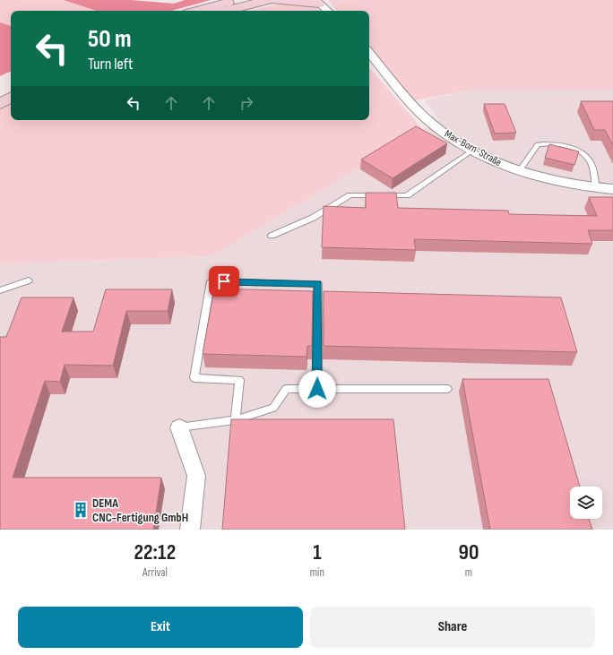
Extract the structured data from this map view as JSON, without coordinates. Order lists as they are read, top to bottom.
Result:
{
  "streets": {
    "street": ["Max-Born-Straße"]
  },
  "places": {
    "building": ["DEMA CNC-Fertigung GmbH"]
  },
  "page": {
    "turn": ["50 m", "Turn left"],
    "eta": [
      "22:12",
      "Arrival",
      "1",
      "min",
      "90",
      "m"
    ],
    "buttons": ["Exit", "Share"]
  }
}
